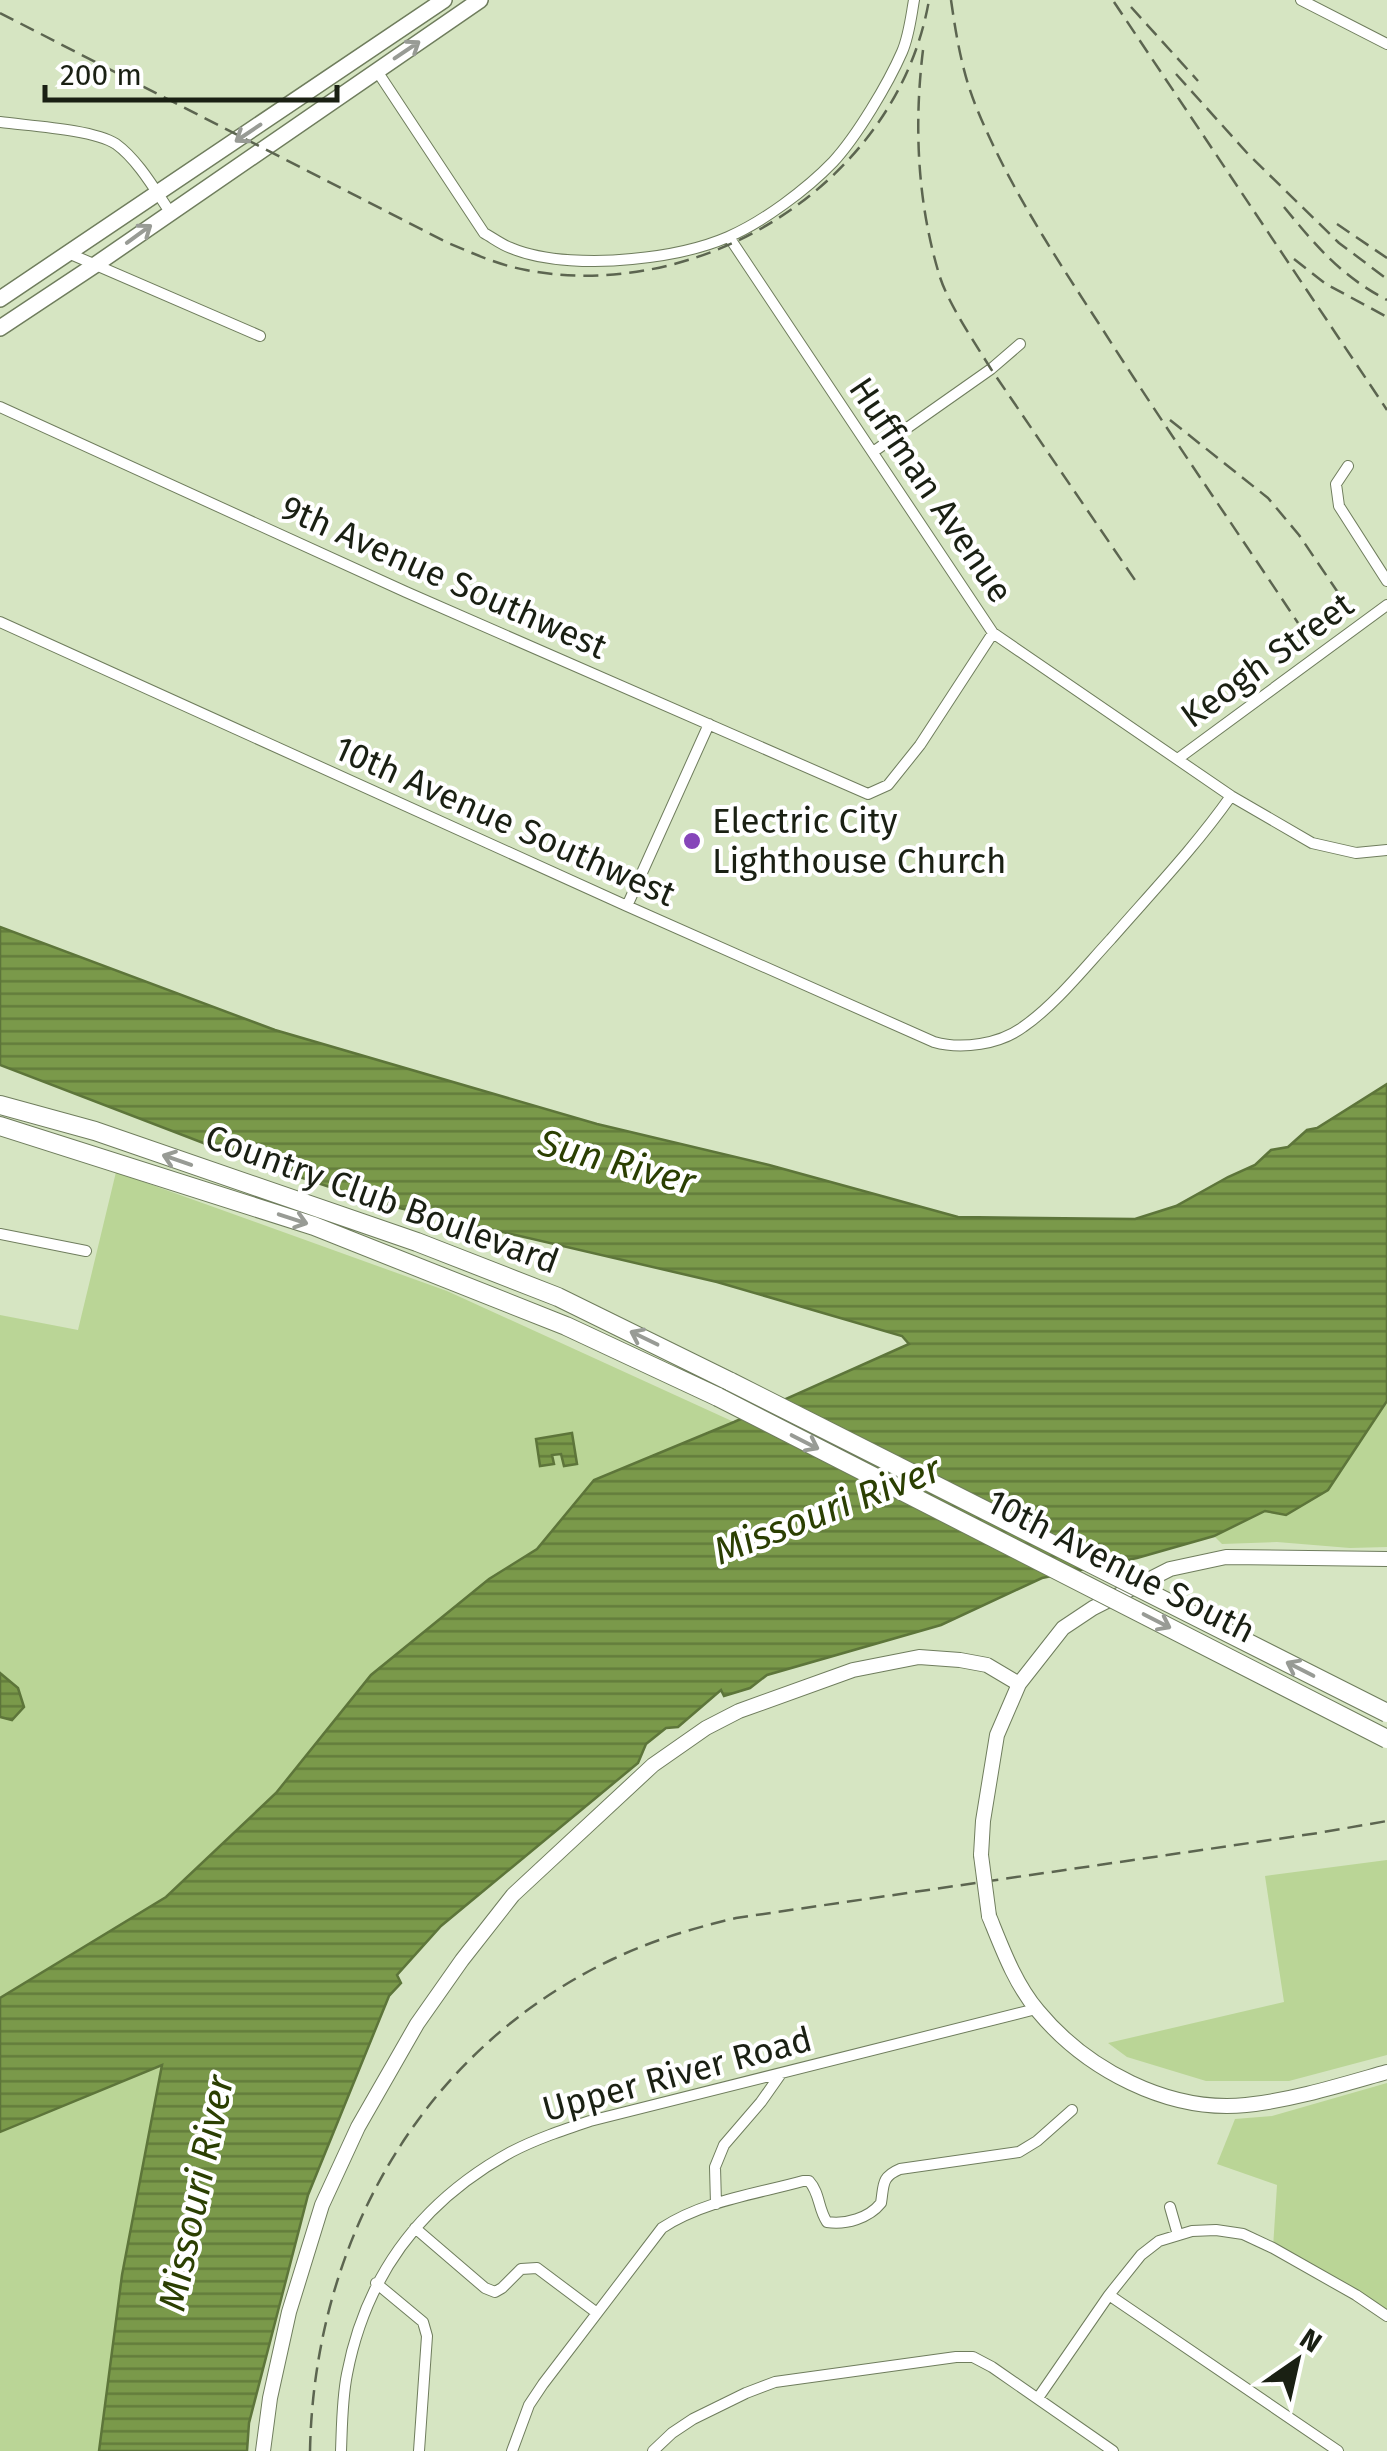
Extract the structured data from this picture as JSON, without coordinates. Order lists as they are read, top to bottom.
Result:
{
  "streets": {
    "highway": ["Country Club Boulevard", "10th Avenue South"],
    "street": [
      "Huffman Avenue",
      "9th Avenue Southwest",
      "Keogh Street",
      "10th Avenue Southwest",
      "Upper River Road"
    ]
  },
  "crossings": [
    ["Huffman Avenue", "9th Avenue Southwest"],
    ["Huffman Avenue", "Keogh Street"],
    ["Huffman Avenue", "10th Avenue Southwest"],
    ["Country Club Boulevard", "10th Avenue South"]
  ],
  "water": ["Sun River", "Missouri River"],
  "places": ["Electric City Lighthouse Church"],
  "scale_bar": "200 m",
  "north": "top right"
}
